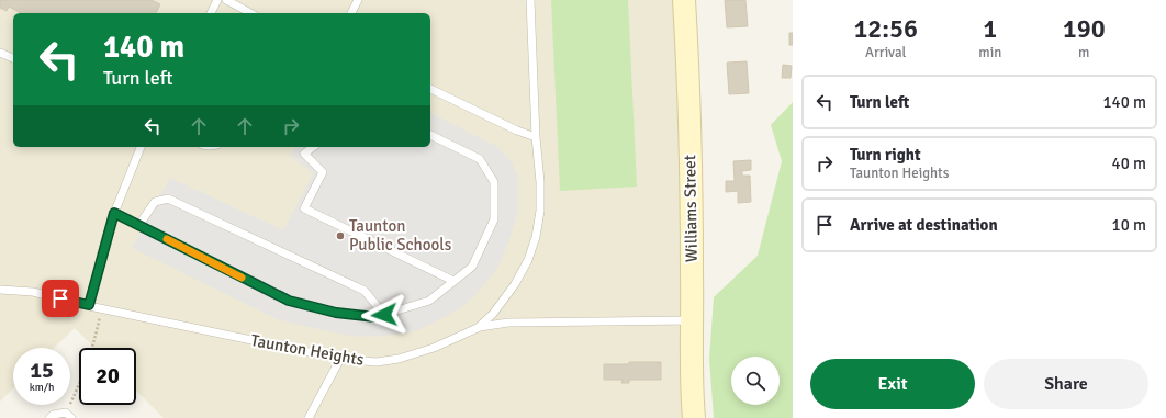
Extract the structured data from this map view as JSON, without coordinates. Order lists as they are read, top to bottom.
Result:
{
  "streets": {
    "street": ["Williams Street"],
    "lane": ["Taunton Heights"]
  },
  "crossings": [
    ["Williams Street", "Taunton Heights"]
  ],
  "places": ["Taunton Public Schools"],
  "page": {
    "eta": [
      "12:56",
      "Arrival",
      "1",
      "min",
      "190",
      "m"
    ],
    "turn": ["140 m", "Turn left"],
    "list": [
      {
        "name": "Turn left",
        "value": "140 m"
      },
      {
        "name": "Turn right",
        "note": "Taunton Heights",
        "value": "40 m"
      },
      {
        "name": "Arrive at destination",
        "value": "10 m"
      }
    ],
    "speed": "15 km/h",
    "limit": "20",
    "buttons": ["Exit", "Share"]
  }
}
